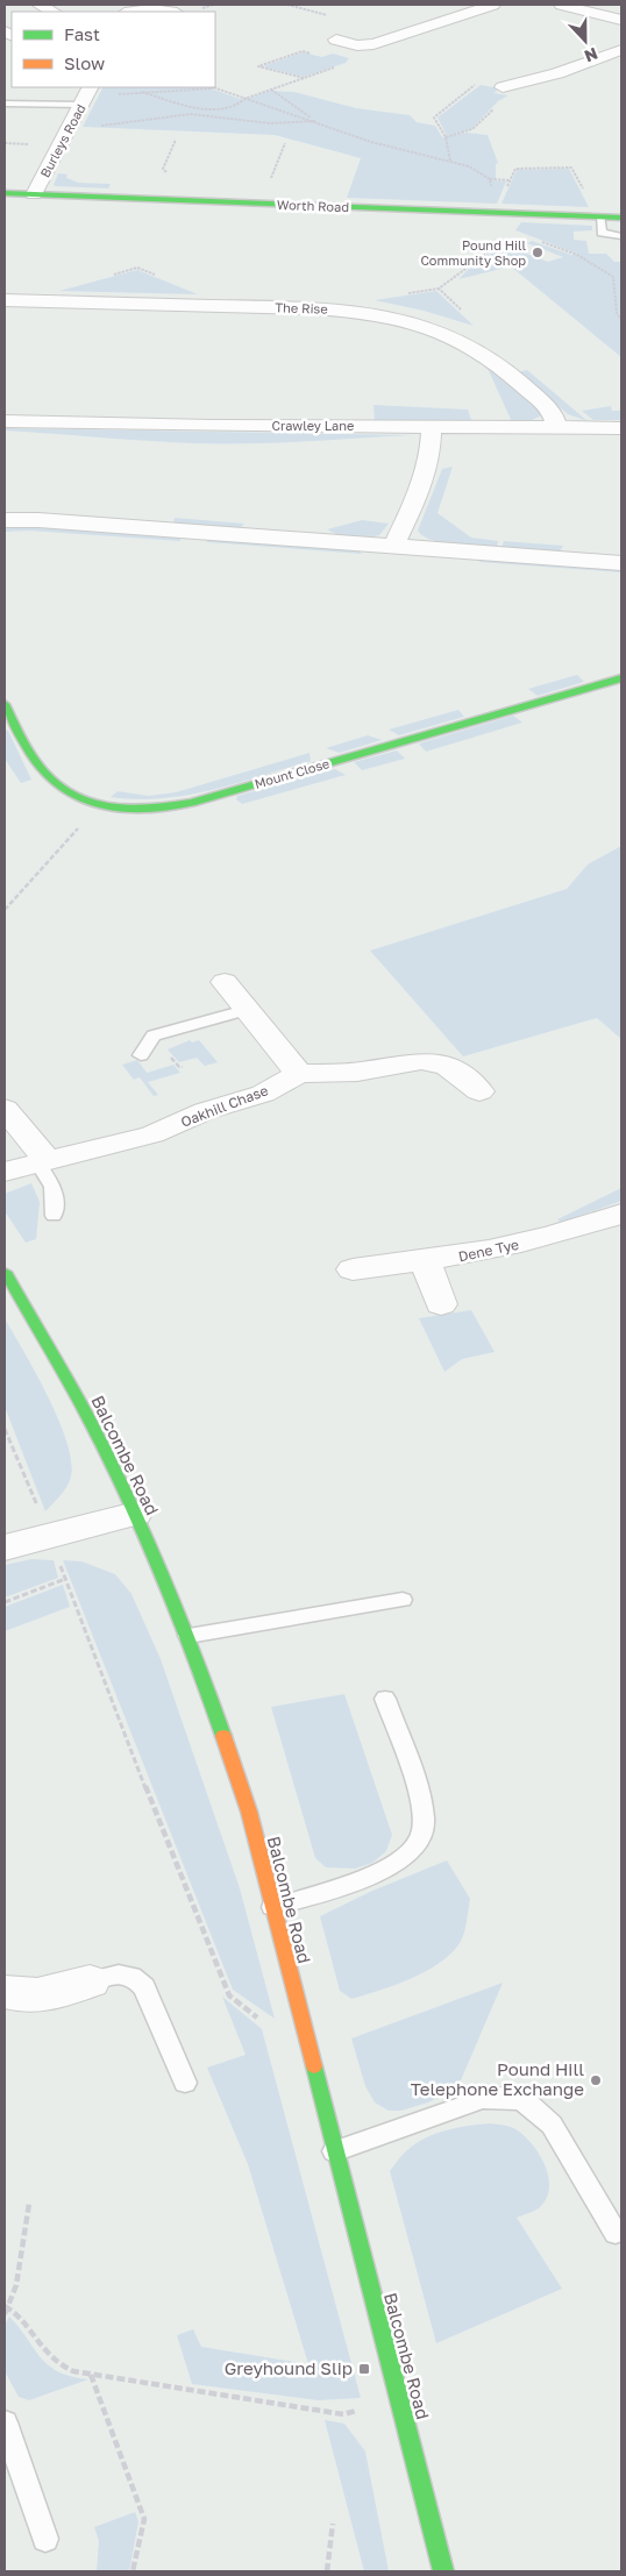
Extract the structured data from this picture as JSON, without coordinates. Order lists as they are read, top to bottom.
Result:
{
  "streets": {
    "street": [
      "Burleys Road",
      "Worth Road",
      "The Rise",
      "Crawley Lane",
      "Mount Close",
      "Oakhill Chase",
      "Dene Tye",
      "Balcombe Road"
    ]
  },
  "crossings": [
    ["Burleys Road", "Worth Road"],
    ["The Rise", "Crawley Lane"]
  ],
  "places": {
    "other": ["Pound Hill Community Shop", "Pound Hill Telephone Exchange"],
    "transit": ["Greyhound Slip"]
  },
  "legend": ["Fast", "Slow"],
  "north": "bottom"
}
